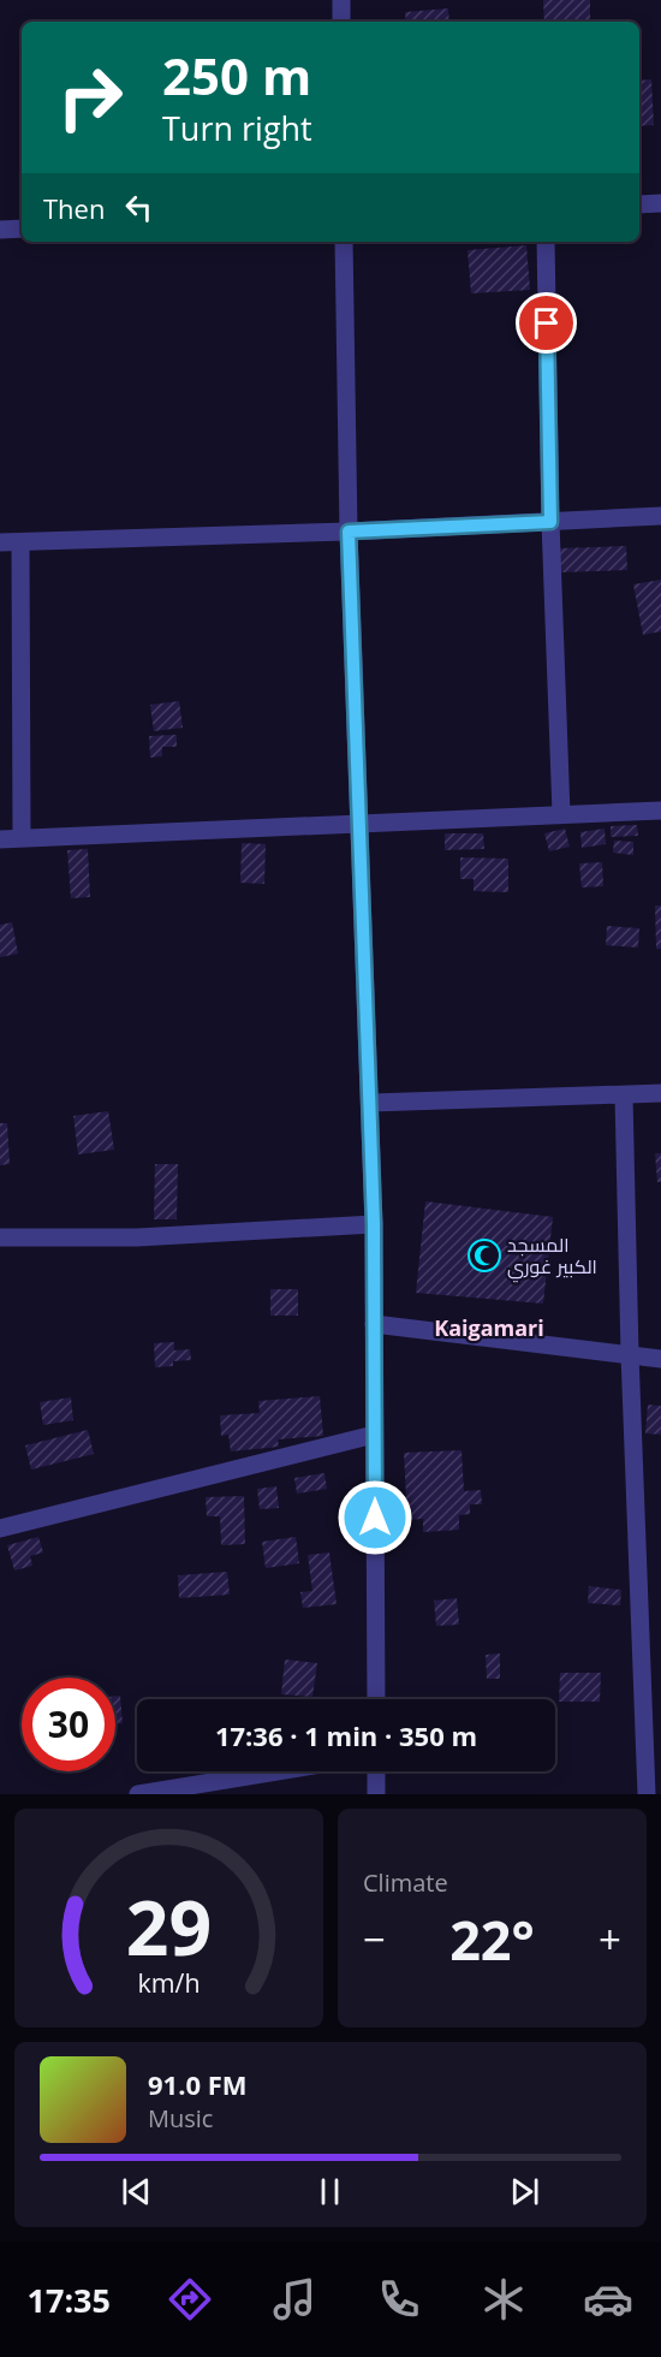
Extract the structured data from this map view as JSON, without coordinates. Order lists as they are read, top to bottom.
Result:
{
  "districts": ["Kaigamari"],
  "places": {
    "mosque": ["المسجد الكبير غوري"]
  },
  "page": {
    "turn": ["250 m", "Turn right"],
    "then": "Then",
    "limit": "30",
    "trip": "17:36 · 1 min · 350 m",
    "tile": "Climate",
    "heat": ["−", "22°", "+"],
    "song": ["91.0 FM", "Music"],
    "tabs": "17:35",
    "gauge": ["29", "km/h"]
  }
}
